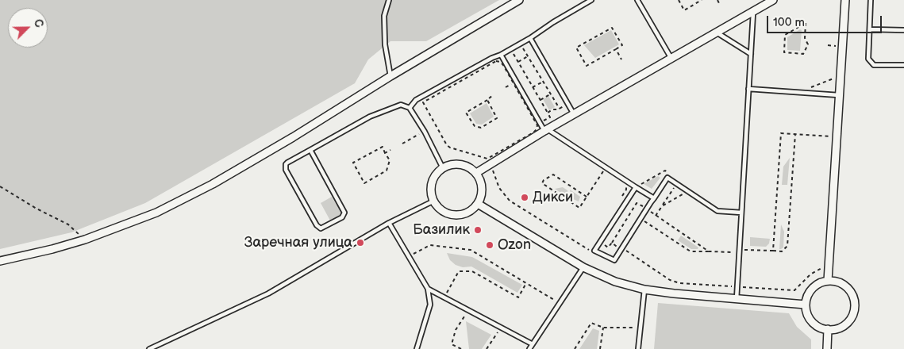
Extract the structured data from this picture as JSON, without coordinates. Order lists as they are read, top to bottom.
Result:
{
  "places": [
    "Дикси",
    "Базилик",
    "Заречная улица",
    "Ozon"
  ],
  "scale_bar": "100 m",
  "north": "top right"
}
